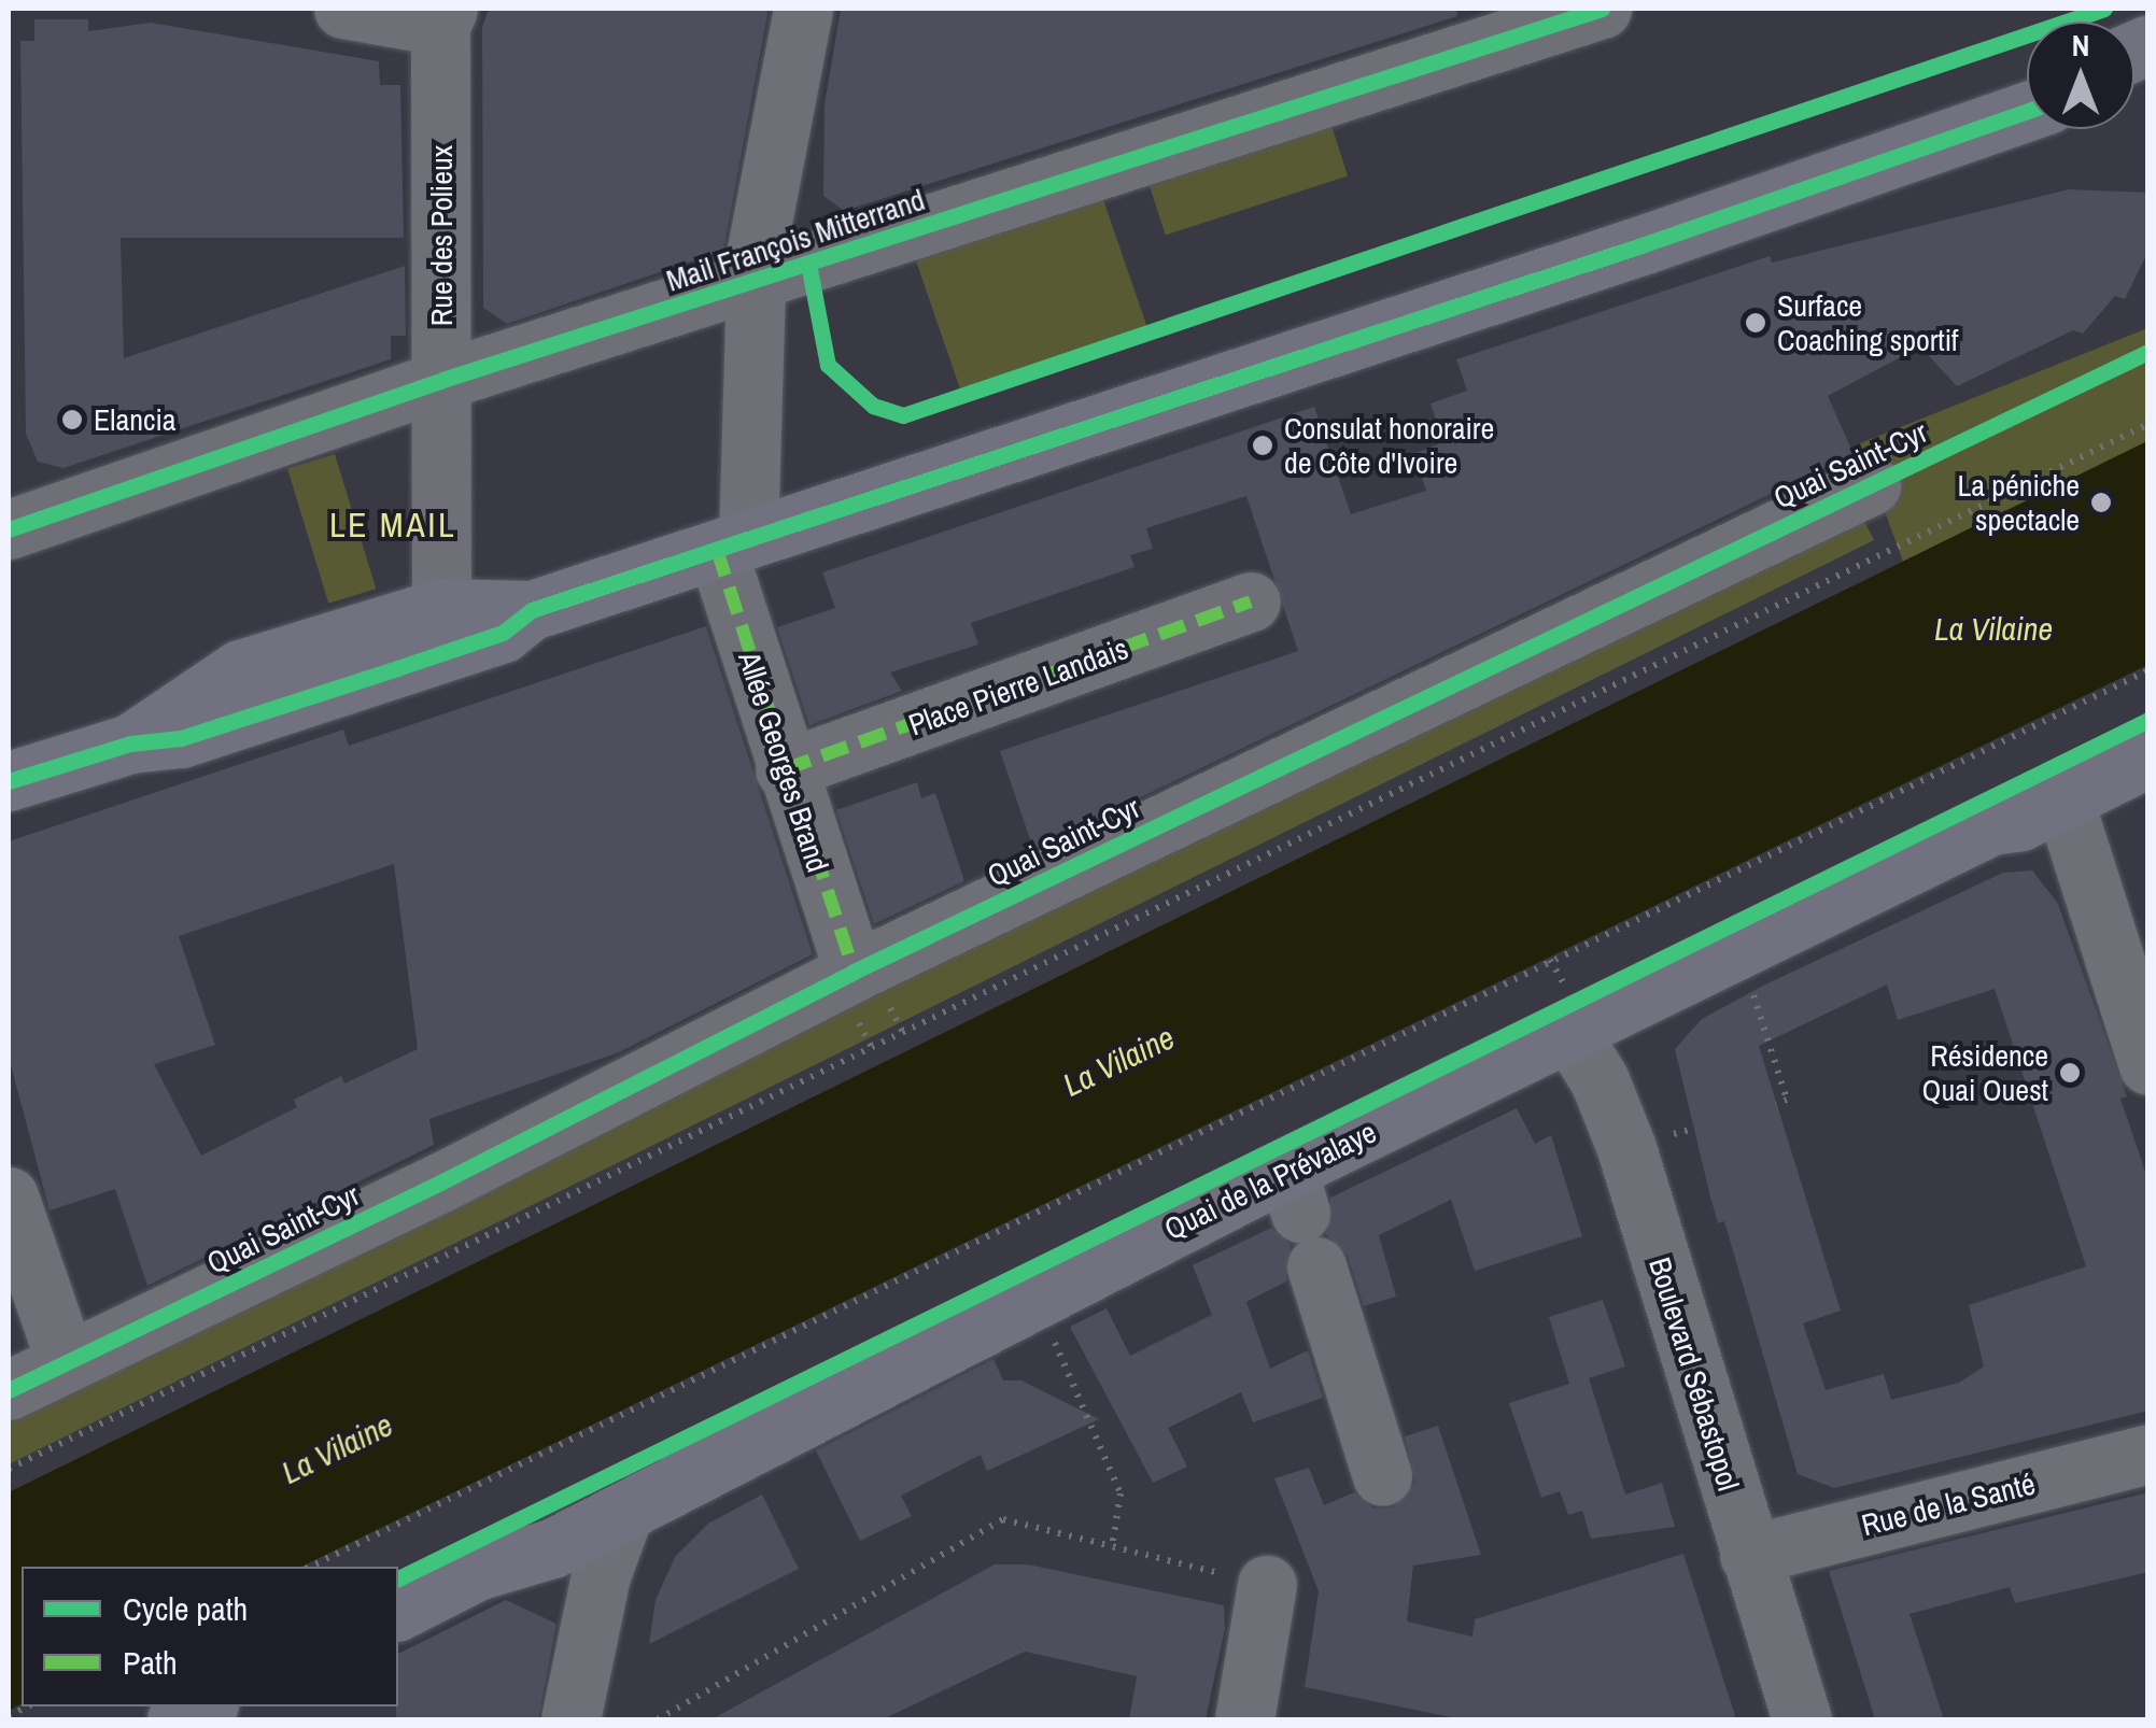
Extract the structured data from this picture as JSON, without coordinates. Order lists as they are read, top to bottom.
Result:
{
  "streets": {
    "main road": ["Quai de la Prévalaye"],
    "street": [
      "Rue des Polieux",
      "Mail François Mitterrand",
      "Quai Saint-Cyr",
      "Place Pierre Landais",
      "Allée Georges Brand",
      "Boulevard Sébastopol",
      "Rue de la Santé"
    ]
  },
  "crossings": [
    ["Rue des Polieux", "Mail François Mitterrand"],
    ["Mail François Mitterrand", "Allée Georges Brand"],
    ["Quai Saint-Cyr", "Allée Georges Brand"],
    ["Place Pierre Landais", "Allée Georges Brand"],
    ["Quai de la Prévalaye", "Boulevard Sébastopol"],
    ["Boulevard Sébastopol", "Rue de la Santé"]
  ],
  "districts": ["LE MAIL"],
  "water": ["La Vilaine"],
  "places": [
    "Surface Coaching sportif",
    "Elancia",
    "Consulat honoraire de Côte d'Ivoire",
    "La péniche spectacle",
    "Résidence Quai Ouest"
  ],
  "legend": ["Cycle path", "Path"],
  "north": "top"
}
